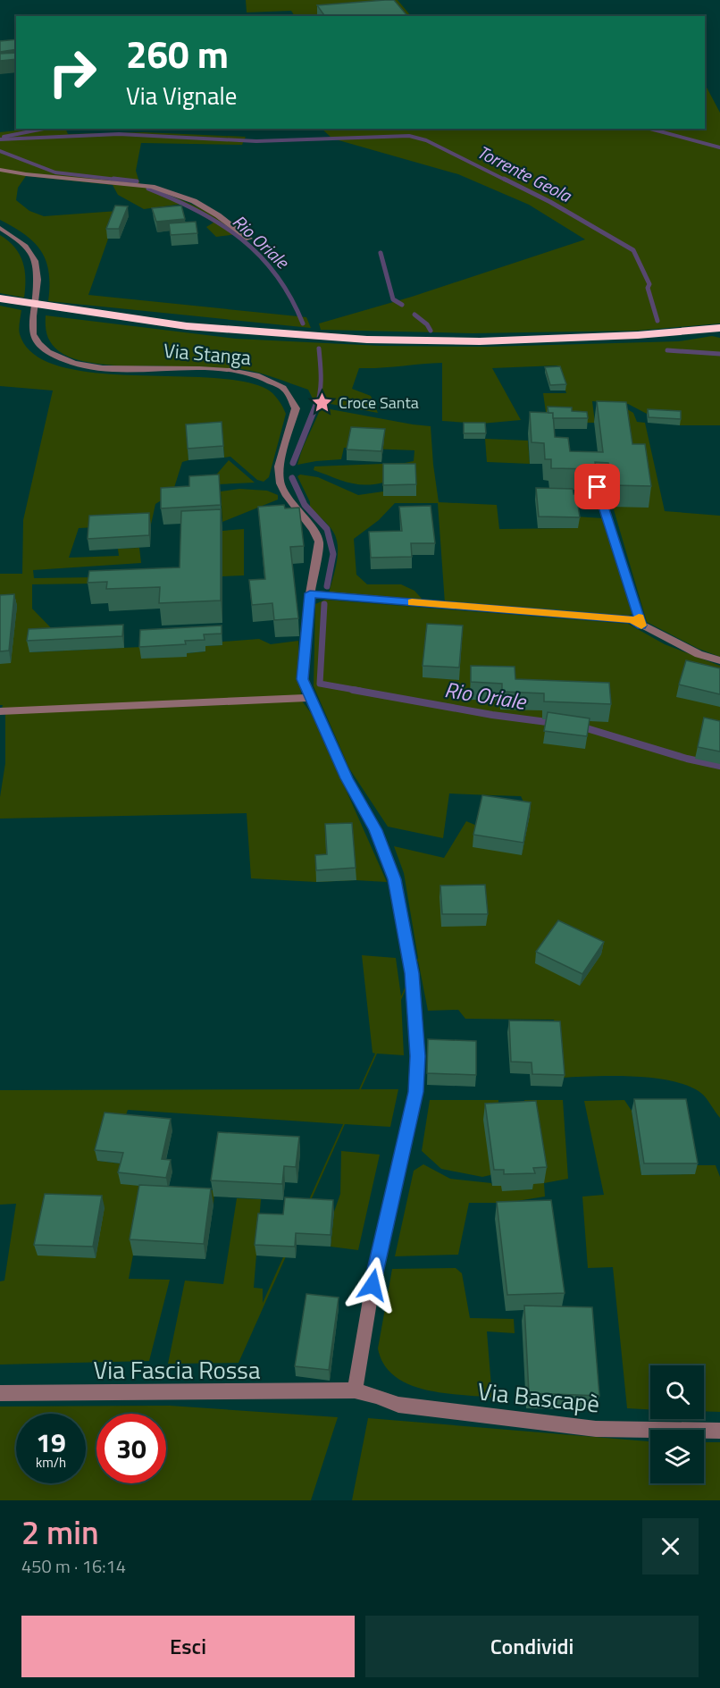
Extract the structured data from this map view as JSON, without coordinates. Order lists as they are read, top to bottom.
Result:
{
  "streets": {
    "street": ["Via Stanga", "Via Fascia Rossa", "Via Bascapè"]
  },
  "crossings": [
    ["Via Stanga", "Via Fascia Rossa"],
    ["Via Stanga", "Via Bascapè"],
    ["Via Fascia Rossa", "Via Bascapè"]
  ],
  "water": ["Torrente Geola", "Rio Oriale"],
  "places": {
    "place": ["Croce Santa"]
  },
  "page": {
    "turn": ["260 m", "Via Vignale"],
    "speed": "19 km/h",
    "limit": "30",
    "heading": ["2 min", "450 m · 16:14"],
    "buttons": ["Esci", "Condividi"]
  }
}
